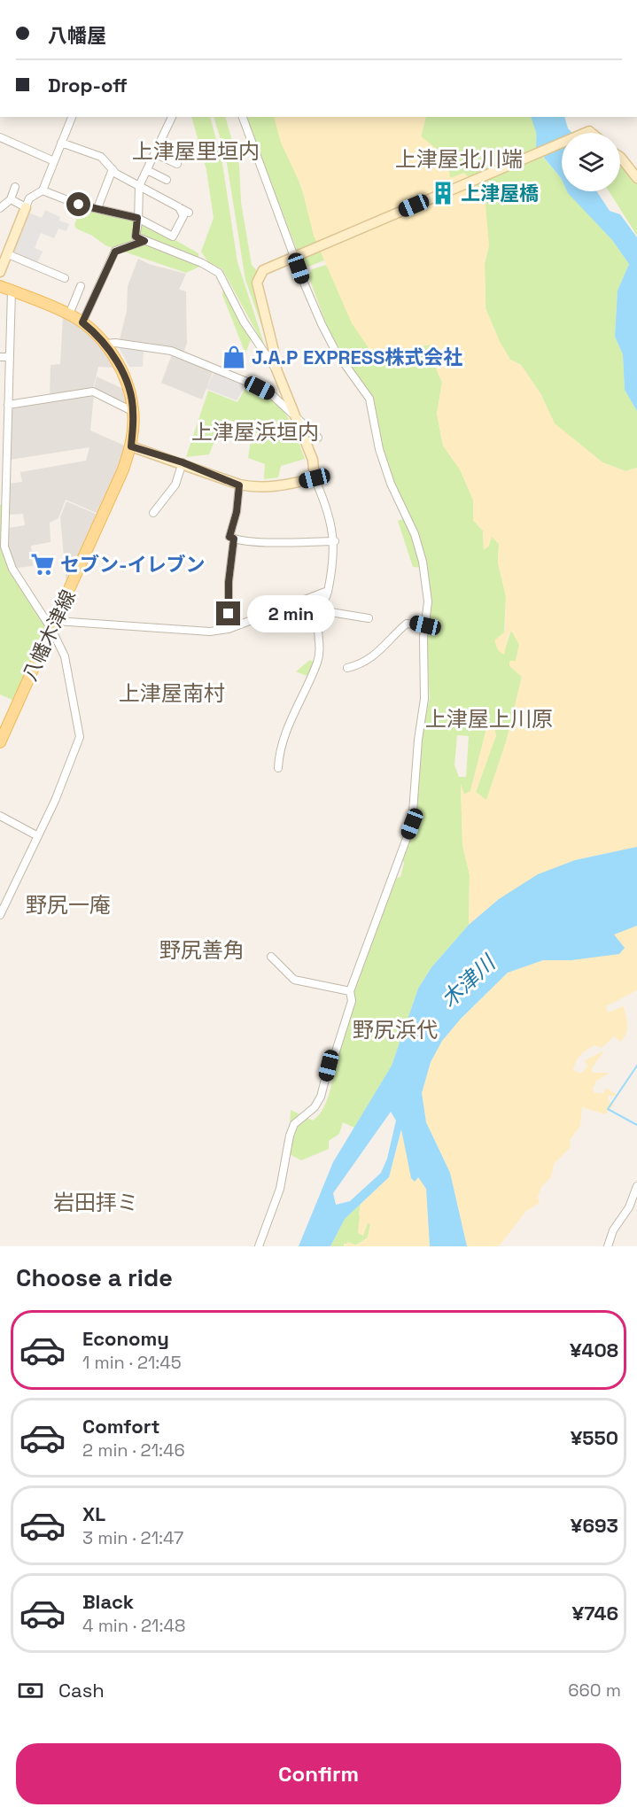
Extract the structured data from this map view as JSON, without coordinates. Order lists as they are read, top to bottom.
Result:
{
  "streets": {
    "main road": ["八幡木津線"]
  },
  "districts": [
    "上津屋里垣内",
    "上津屋北川端",
    "上津屋浜垣内",
    "上津屋南村",
    "上津屋上川原",
    "野尻一庵",
    "野尻善角",
    "野尻浜代",
    "岩田拝ミ"
  ],
  "water": ["木津川"],
  "places": {
    "building": ["上津屋橋"],
    "shop": ["J.A.P EXPRESS株式会社"],
    "supermarket": ["セブン-イレブン"]
  },
  "page": {
    "banner": ["八幡屋", "Drop-off"],
    "bubble": "2 min",
    "heading": "Choose a ride",
    "list": [
      {
        "name": "Economy",
        "note": "1 min · 21:45",
        "value": "¥408"
      },
      {
        "name": "Comfort",
        "note": "2 min · 21:46",
        "value": "¥550"
      },
      {
        "name": "XL",
        "note": "3 min · 21:47",
        "value": "¥693"
      },
      {
        "name": "Black",
        "note": "4 min · 21:48",
        "value": "¥746"
      }
    ],
    "pay": ["Cash", "660 m"],
    "buttons": "Confirm"
  }
}
